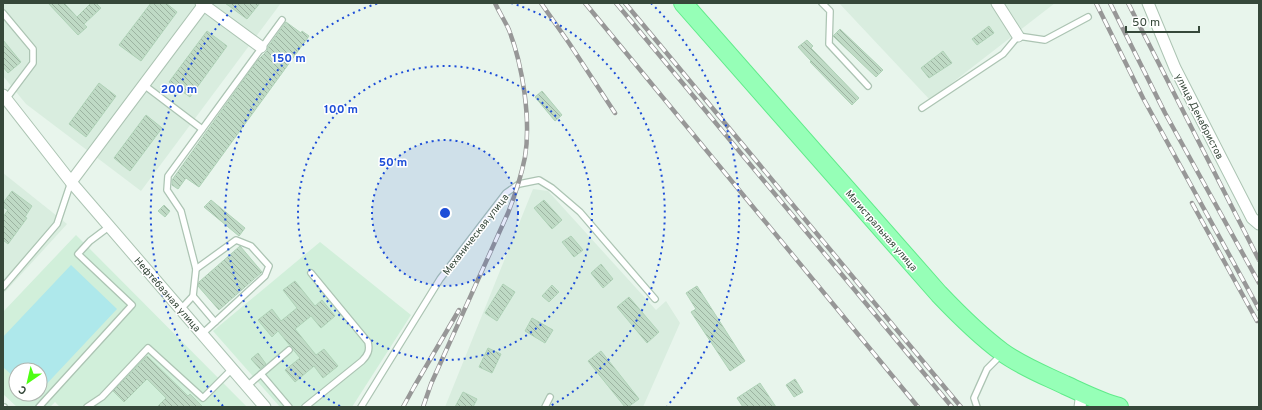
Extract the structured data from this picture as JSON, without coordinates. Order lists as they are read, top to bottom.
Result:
{
  "streets": {
    "main road": ["Магистральная улица"],
    "street": ["улица Декабристов", "Нефтебазная улица"],
    "lane": ["Механическая улица"]
  },
  "scale_bar": "50 m",
  "north": "bottom left",
  "rings": [
    "150 m",
    "200 m",
    "100 m",
    "50 m"
  ]
}
